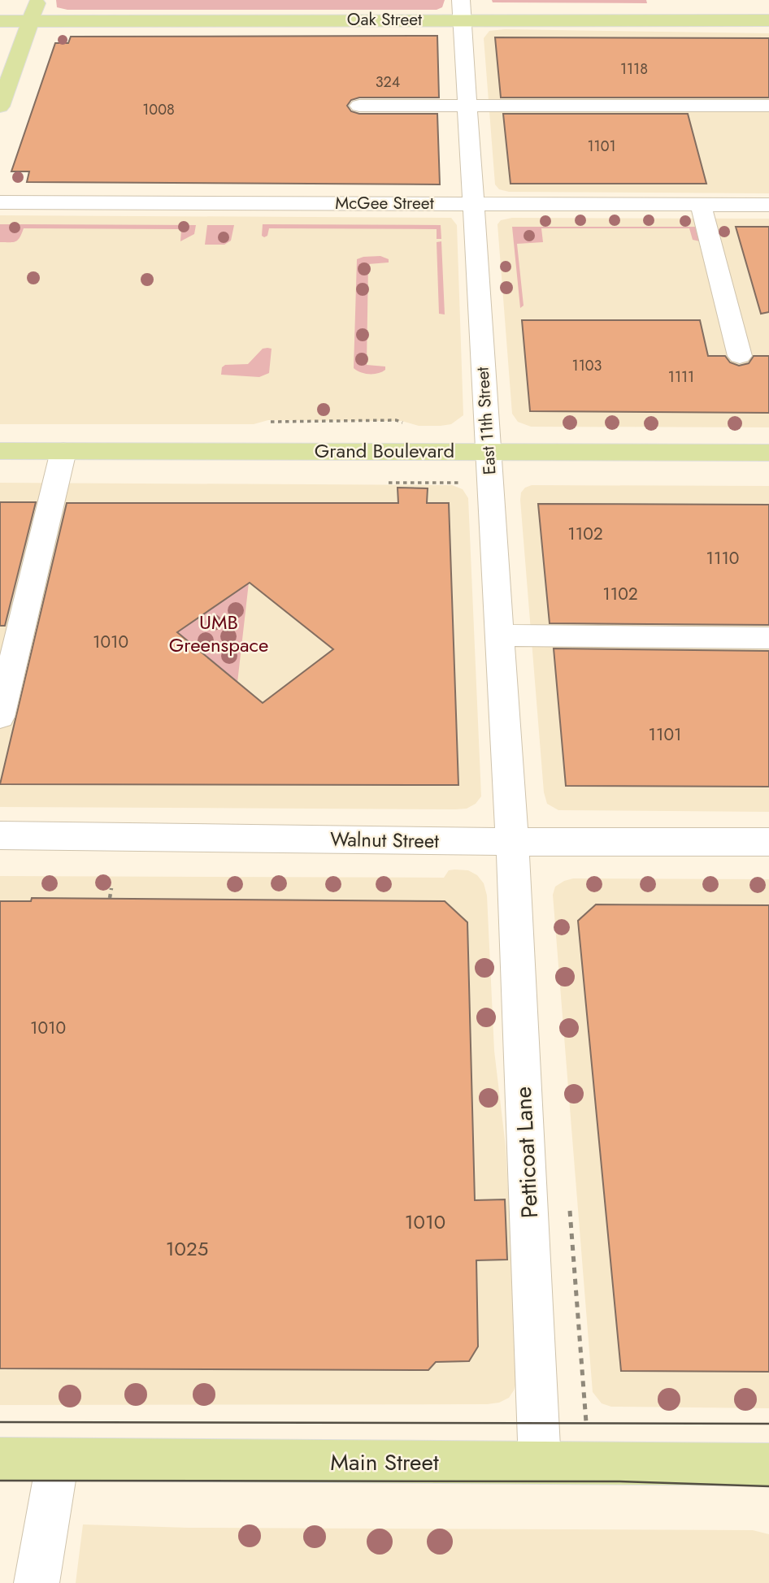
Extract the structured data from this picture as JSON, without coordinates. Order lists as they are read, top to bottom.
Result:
{
  "streets": {
    "main road": ["Oak Street", "Grand Boulevard", "Main Street"],
    "street": [
      "McGee Street",
      "East 11th Street",
      "Walnut Street",
      "Petticoat Lane"
    ]
  },
  "crossings": [
    ["Oak Street", "East 11th Street"],
    ["McGee Street", "East 11th Street"],
    ["East 11th Street", "Grand Boulevard"],
    ["East 11th Street", "Walnut Street"],
    ["East 11th Street", "Petticoat Lane"],
    ["Walnut Street", "Petticoat Lane"],
    ["Petticoat Lane", "Main Street"]
  ],
  "parks": ["UMB Greenspace"],
  "house_numbers": [
    "1118",
    "324",
    "1008",
    "1101",
    "1103",
    "1111",
    "1102",
    "1110",
    "1102",
    "1010",
    "1101",
    "1010",
    "1010",
    "1025"
  ]
}
